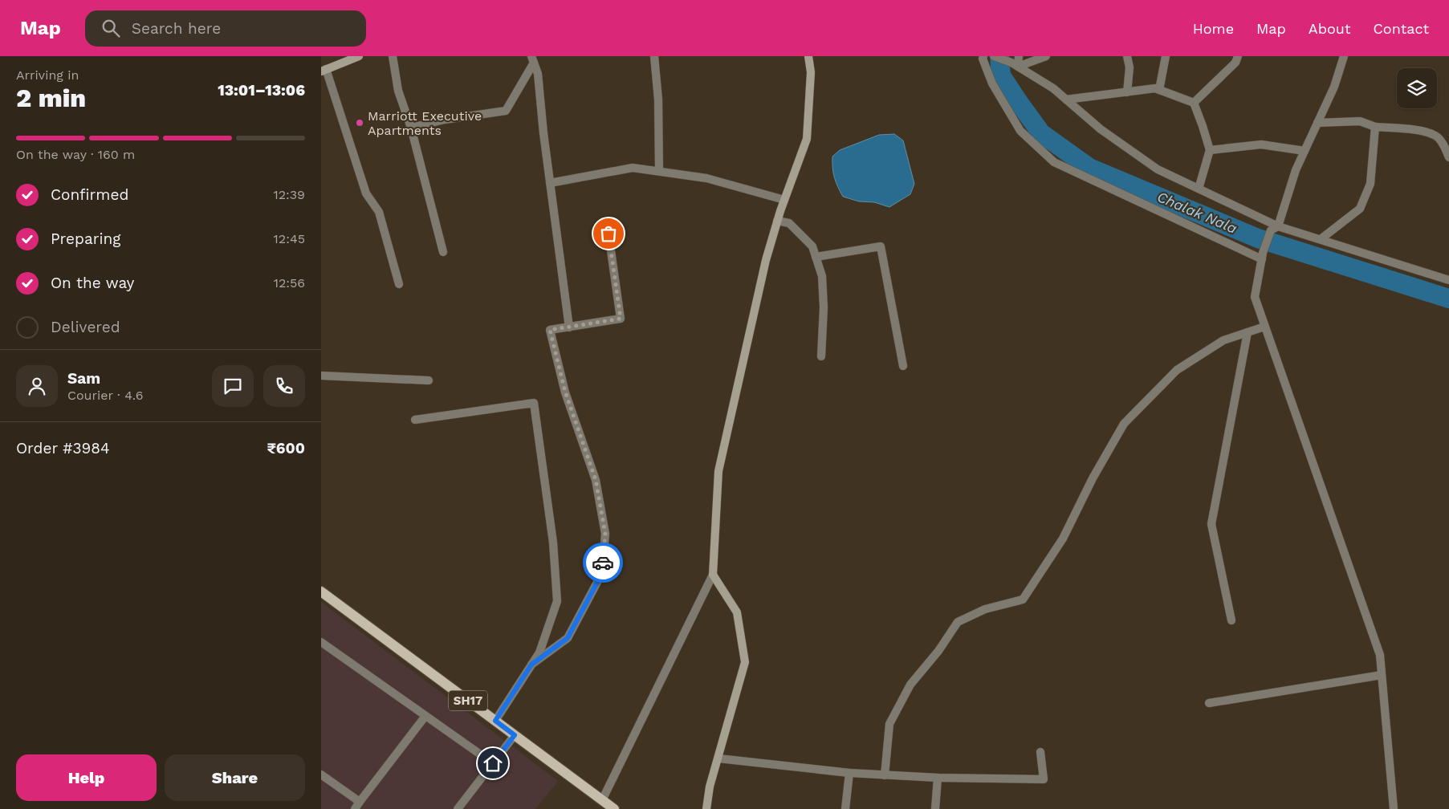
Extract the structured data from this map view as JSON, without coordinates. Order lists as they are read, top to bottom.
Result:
{
  "streets": {
    "main road": ["SH17"]
  },
  "water": ["Chalak Nala"],
  "places": ["Marriott Executive Apartments"],
  "page": {
    "header": "Map",
    "search": "Search here",
    "nav": [
      "Home",
      "Map",
      "About",
      "Contact"
    ],
    "heading": ["2 min", "Arriving in", "13:01–13:06"],
    "panel": [
      "Sam",
      "Courier · 4.6",
      "Order #3984",
      "₹600"
    ],
    "bar": "On the way · 160 m",
    "list": [
      ["Confirmed", "12:39"],
      ["Preparing", "12:45"],
      ["On the way", "12:56"],
      "Delivered"
    ],
    "buttons": ["Help", "Share"]
  }
}
